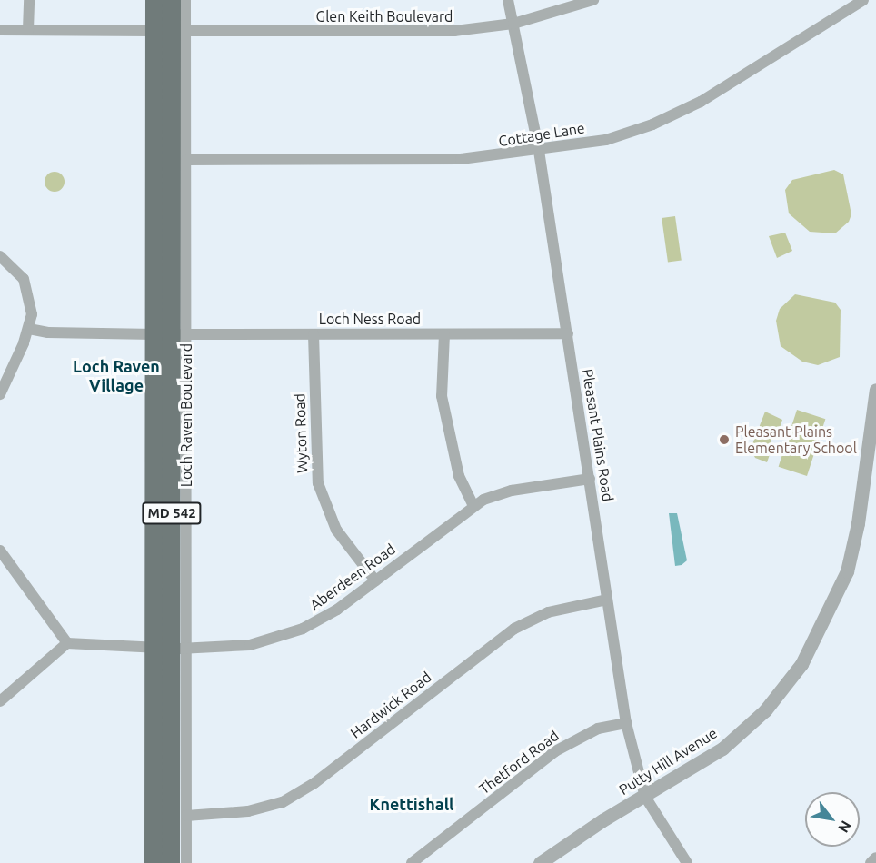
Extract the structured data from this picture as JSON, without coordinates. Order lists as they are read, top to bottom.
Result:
{
  "streets": {
    "main road": ["Loch Raven Boulevard", "MD 542"],
    "street": [
      "Glen Keith Boulevard",
      "Cottage Lane",
      "Loch Ness Road",
      "Wyton Road",
      "Pleasant Plains Road",
      "Aberdeen Road",
      "Hardwick Road",
      "Putty Hill Avenue",
      "Thetford Road"
    ]
  },
  "crossings": [
    ["Glen Keith Boulevard", "Loch Raven Boulevard"],
    ["Glen Keith Boulevard", "Pleasant Plains Road"],
    ["Cottage Lane", "Loch Raven Boulevard"],
    ["Cottage Lane", "Pleasant Plains Road"],
    ["Loch Ness Road", "Loch Raven Boulevard"],
    ["Loch Ness Road", "Wyton Road"],
    ["Loch Ness Road", "Pleasant Plains Road"],
    ["Loch Raven Boulevard", "Aberdeen Road"],
    ["Loch Raven Boulevard", "Hardwick Road"],
    ["Wyton Road", "Aberdeen Road"],
    ["Pleasant Plains Road", "Aberdeen Road"],
    ["Pleasant Plains Road", "Hardwick Road"],
    ["Pleasant Plains Road", "Putty Hill Avenue"],
    ["Pleasant Plains Road", "Thetford Road"]
  ],
  "districts": ["Loch Raven Village", "Knettishall"],
  "places": ["Pleasant Plains Elementary School"],
  "north": "bottom right"
}
